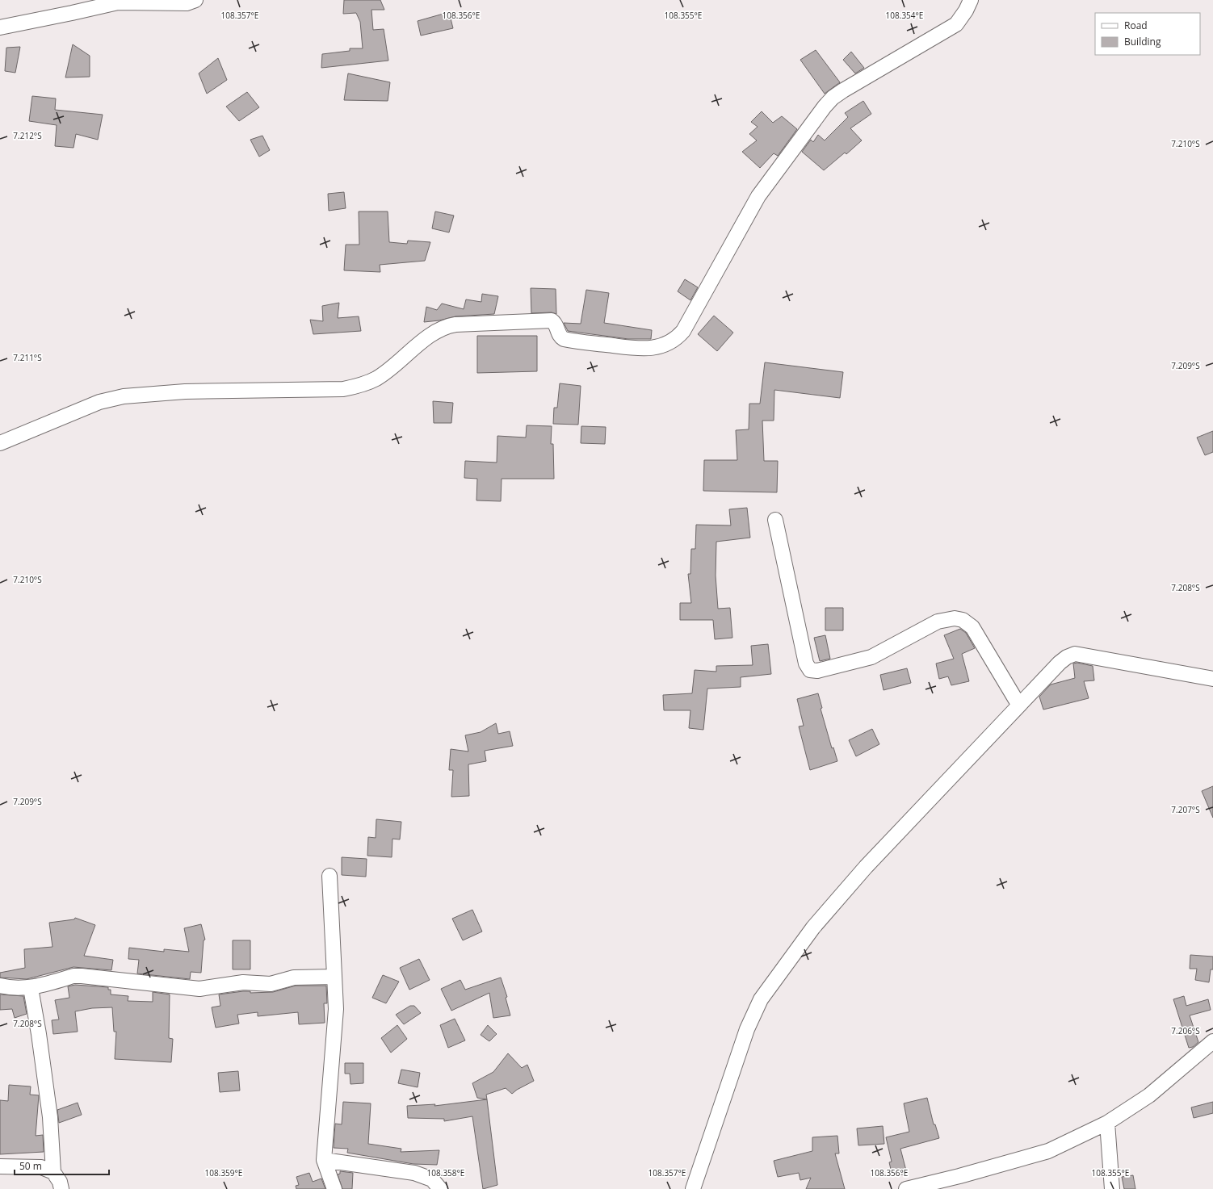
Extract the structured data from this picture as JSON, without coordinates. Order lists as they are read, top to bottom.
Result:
{
  "legend": ["Road", "Building"],
  "scale_bar": "50 m",
  "coordinates": [
    "108.357°E",
    "108.356°E",
    "108.355°E",
    "108.354°E",
    "7.212°S",
    "7.210°S",
    "7.211°S",
    "7.209°S",
    "7.208°S",
    "7.207°S",
    "7.206°S",
    "108.359°E",
    "108.358°E"
  ]
}
